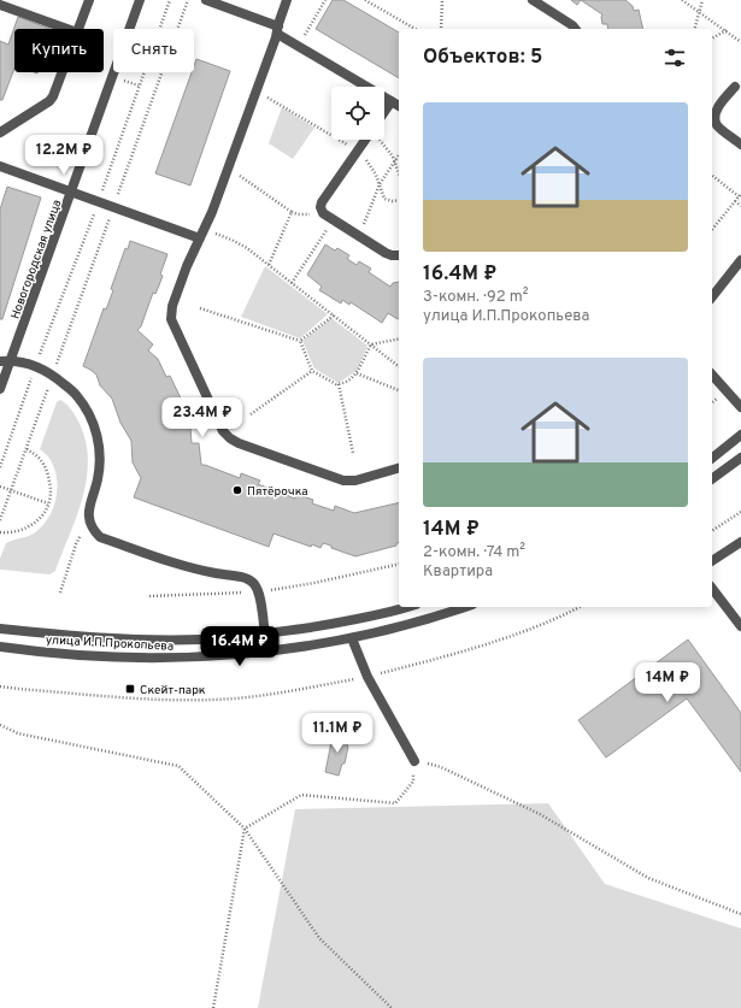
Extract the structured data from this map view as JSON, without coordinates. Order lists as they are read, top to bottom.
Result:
{
  "streets": {
    "street": ["Новогородская улица", "улица И.П.Прокопьева"]
  },
  "places": {
    "other": ["Пятёрочка"],
    "transit": ["Скейт-парк"]
  },
  "page": {
    "chip": ["Купить", "Снять"],
    "heading": "Объектов: 5",
    "list": [
      {
        "name": "16.4M ₽",
        "note": "3-комн. · 92 m² · улица И.П.Прокопьева"
      },
      {
        "name": "14M ₽",
        "note": "2-комн. · 74 m² · Квартира"
      }
    ],
    "price": [
      "12.2M ₽",
      "23.4M ₽",
      "16.4M ₽",
      "14M ₽",
      "11.1M ₽"
    ]
  }
}
